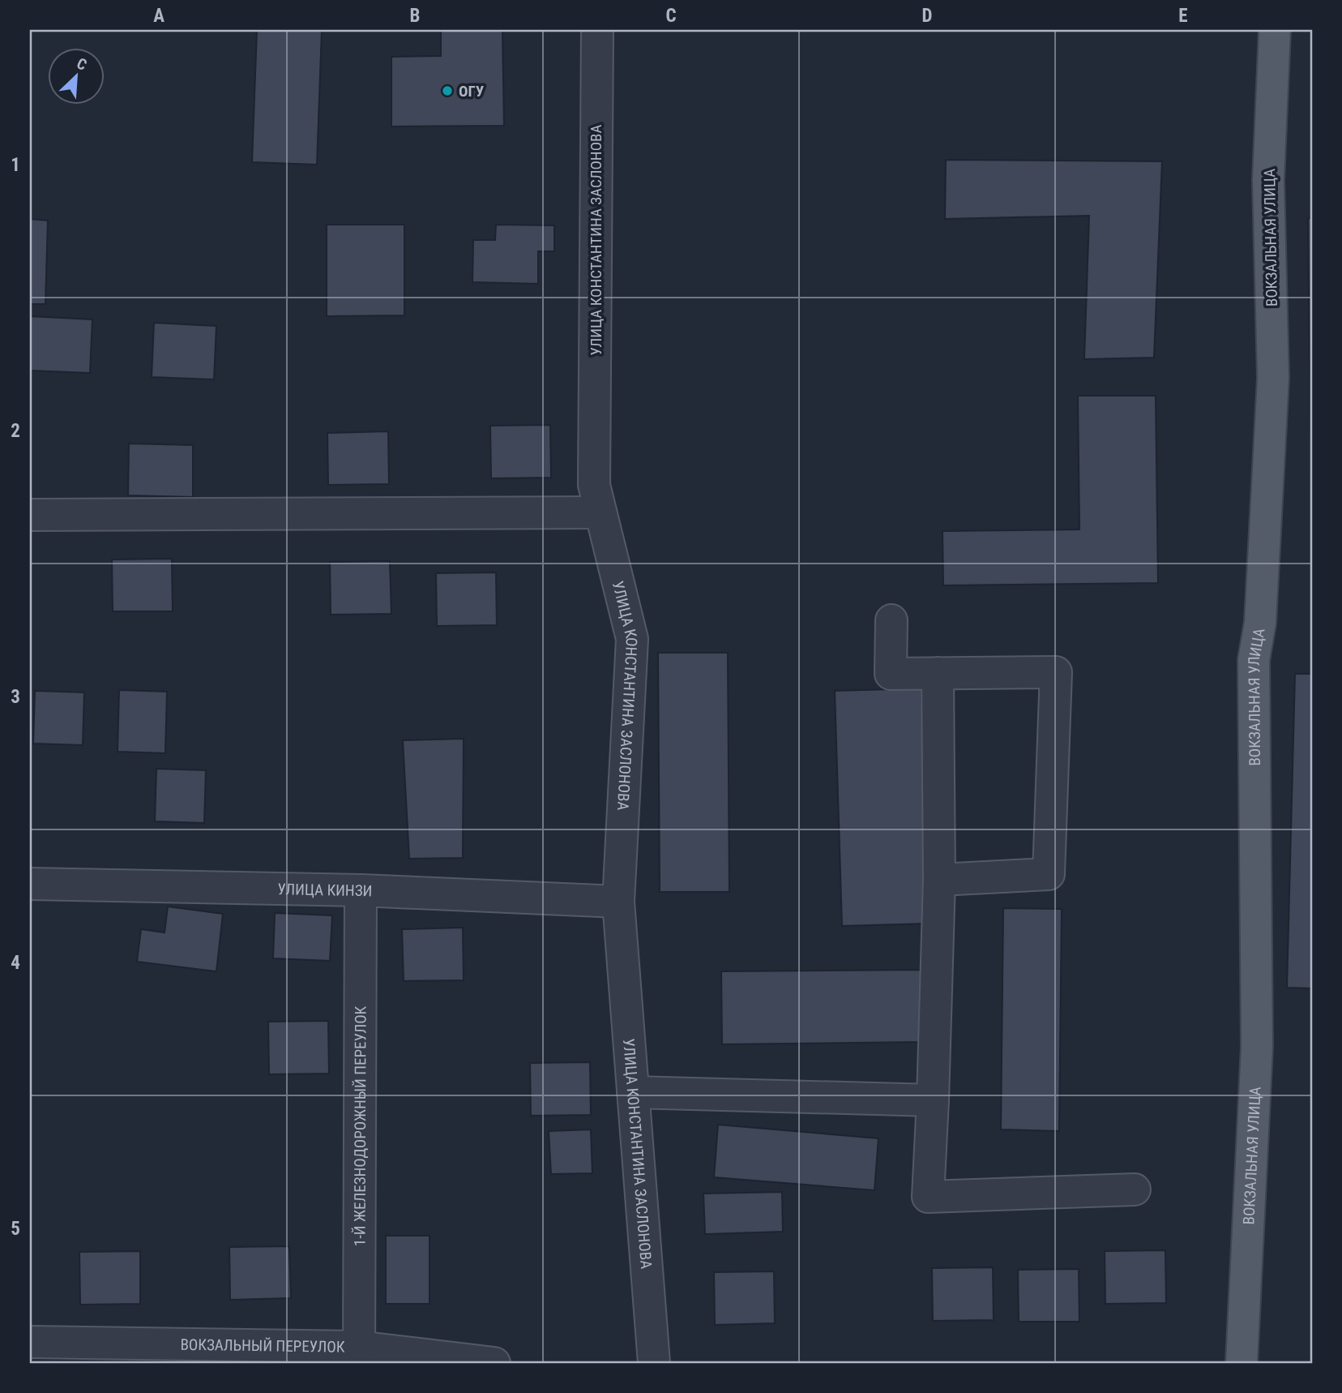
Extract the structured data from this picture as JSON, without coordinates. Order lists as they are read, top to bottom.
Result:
{
  "streets": {
    "main road": ["ВОКЗАЛЬНАЯ УЛИЦА"],
    "street": [
      "УЛИЦА КОНСТАНТИНА ЗАСЛОНОВА",
      "УЛИЦА КИНЗИ",
      "1-Й ЖЕЛЕЗНОДОРОЖНЫЙ ПЕРЕУЛОК",
      "ВОКЗАЛЬНЫЙ ПЕРЕУЛОК"
    ]
  },
  "crossings": [
    ["УЛИЦА КОНСТАНТИНА ЗАСЛОНОВА", "УЛИЦА КИНЗИ"],
    ["УЛИЦА КИНЗИ", "1-Й ЖЕЛЕЗНОДОРОЖНЫЙ ПЕРЕУЛОК"],
    ["1-Й ЖЕЛЕЗНОДОРОЖНЫЙ ПЕРЕУЛОК", "ВОКЗАЛЬНЫЙ ПЕРЕУЛОК"]
  ],
  "places": ["ОГУ"],
  "north": "top right",
  "grid": {
    "columns": [
      "A",
      "B",
      "C",
      "D",
      "E"
    ],
    "rows": [
      "1",
      "2",
      "3",
      "4",
      "5"
    ]
  }
}
